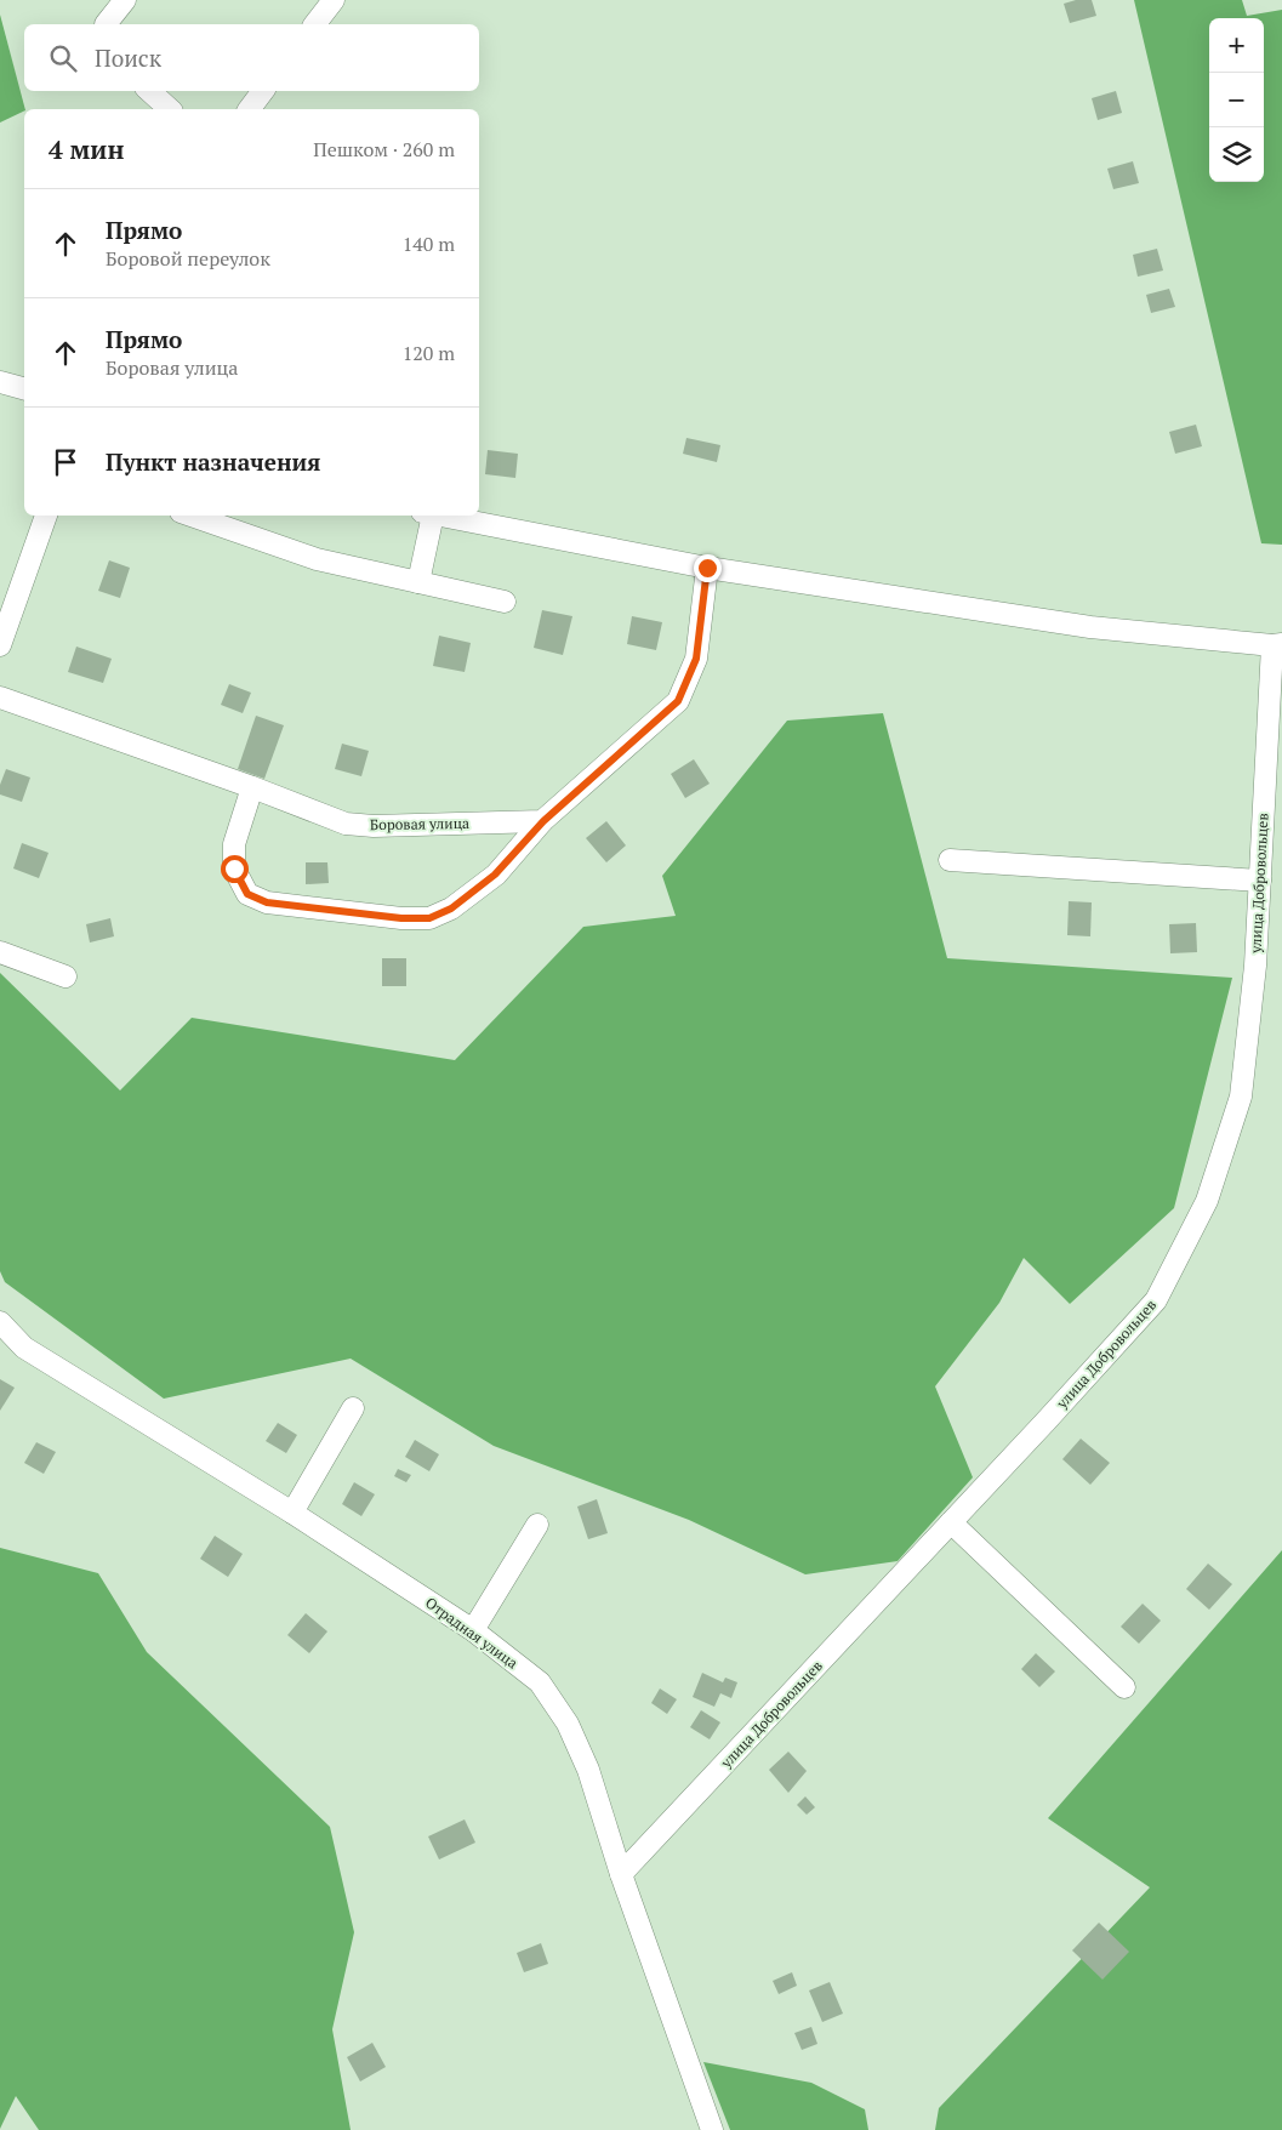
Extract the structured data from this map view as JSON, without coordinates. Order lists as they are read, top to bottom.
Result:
{
  "streets": {
    "street": ["Боровая улица", "улица Добровольцев", "Отрадная улица"]
  },
  "crossings": [
    ["улица Добровольцев", "Отрадная улица"]
  ],
  "page": {
    "map_buttons": ["+", "−"],
    "search": "Поиск",
    "heading": ["4 мин", "Пешком · 260 m"],
    "list": [
      ["Прямо", "Боровой переулок", "140 m"],
      ["Прямо", "Боровая улица", "120 m"],
      "Пункт назначения"
    ]
  }
}
